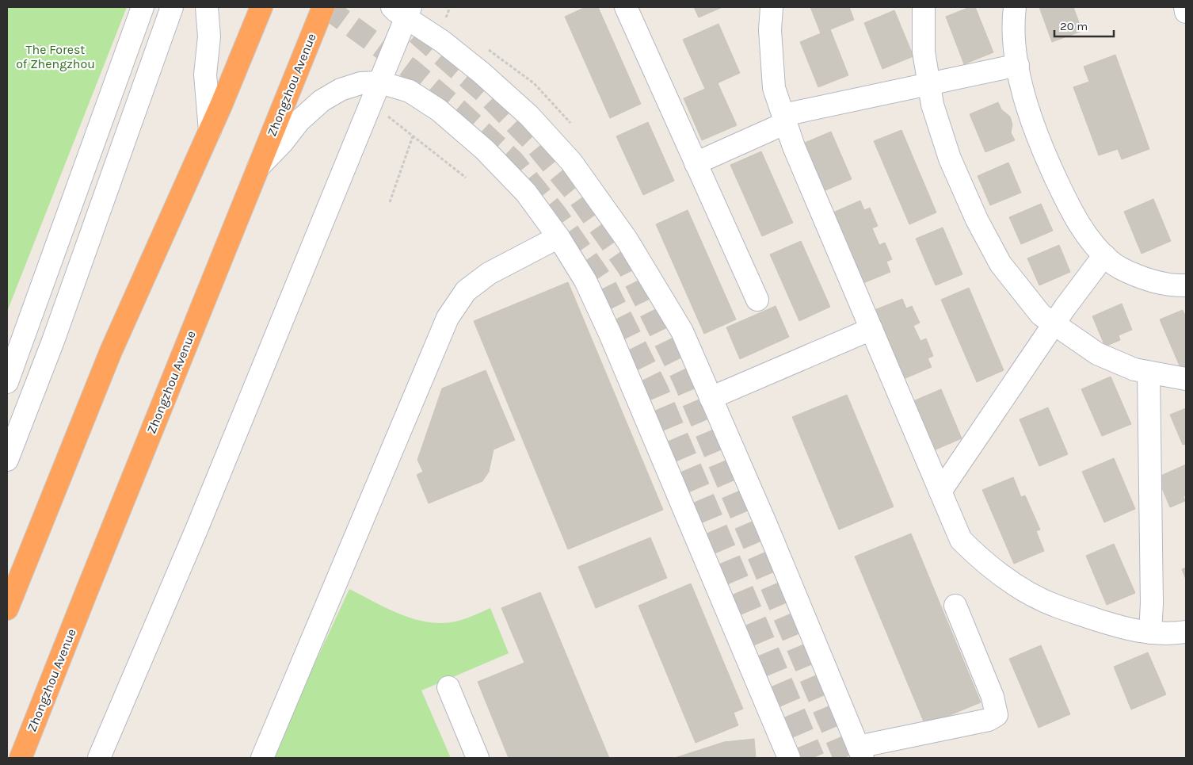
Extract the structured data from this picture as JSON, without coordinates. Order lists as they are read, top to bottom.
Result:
{
  "streets": {
    "highway": ["Zhongzhou Avenue"]
  },
  "parks": ["The Forest of Zhengzhou"],
  "scale_bar": "20 m"
}
